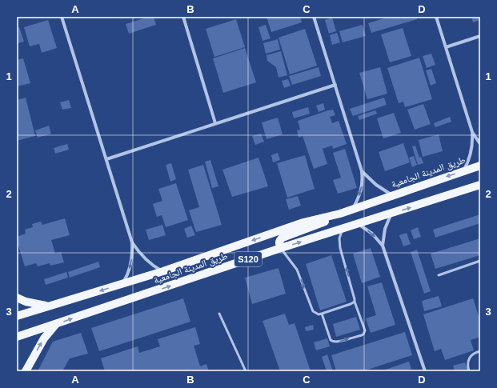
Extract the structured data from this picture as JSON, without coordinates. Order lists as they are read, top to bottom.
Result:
{
  "streets": {
    "main road": ["طريق المدينة الجامعية", "S120"]
  },
  "grid": {
    "columns": [
      "A",
      "B",
      "C",
      "D"
    ],
    "rows": ["1", "2", "3"]
  }
}
